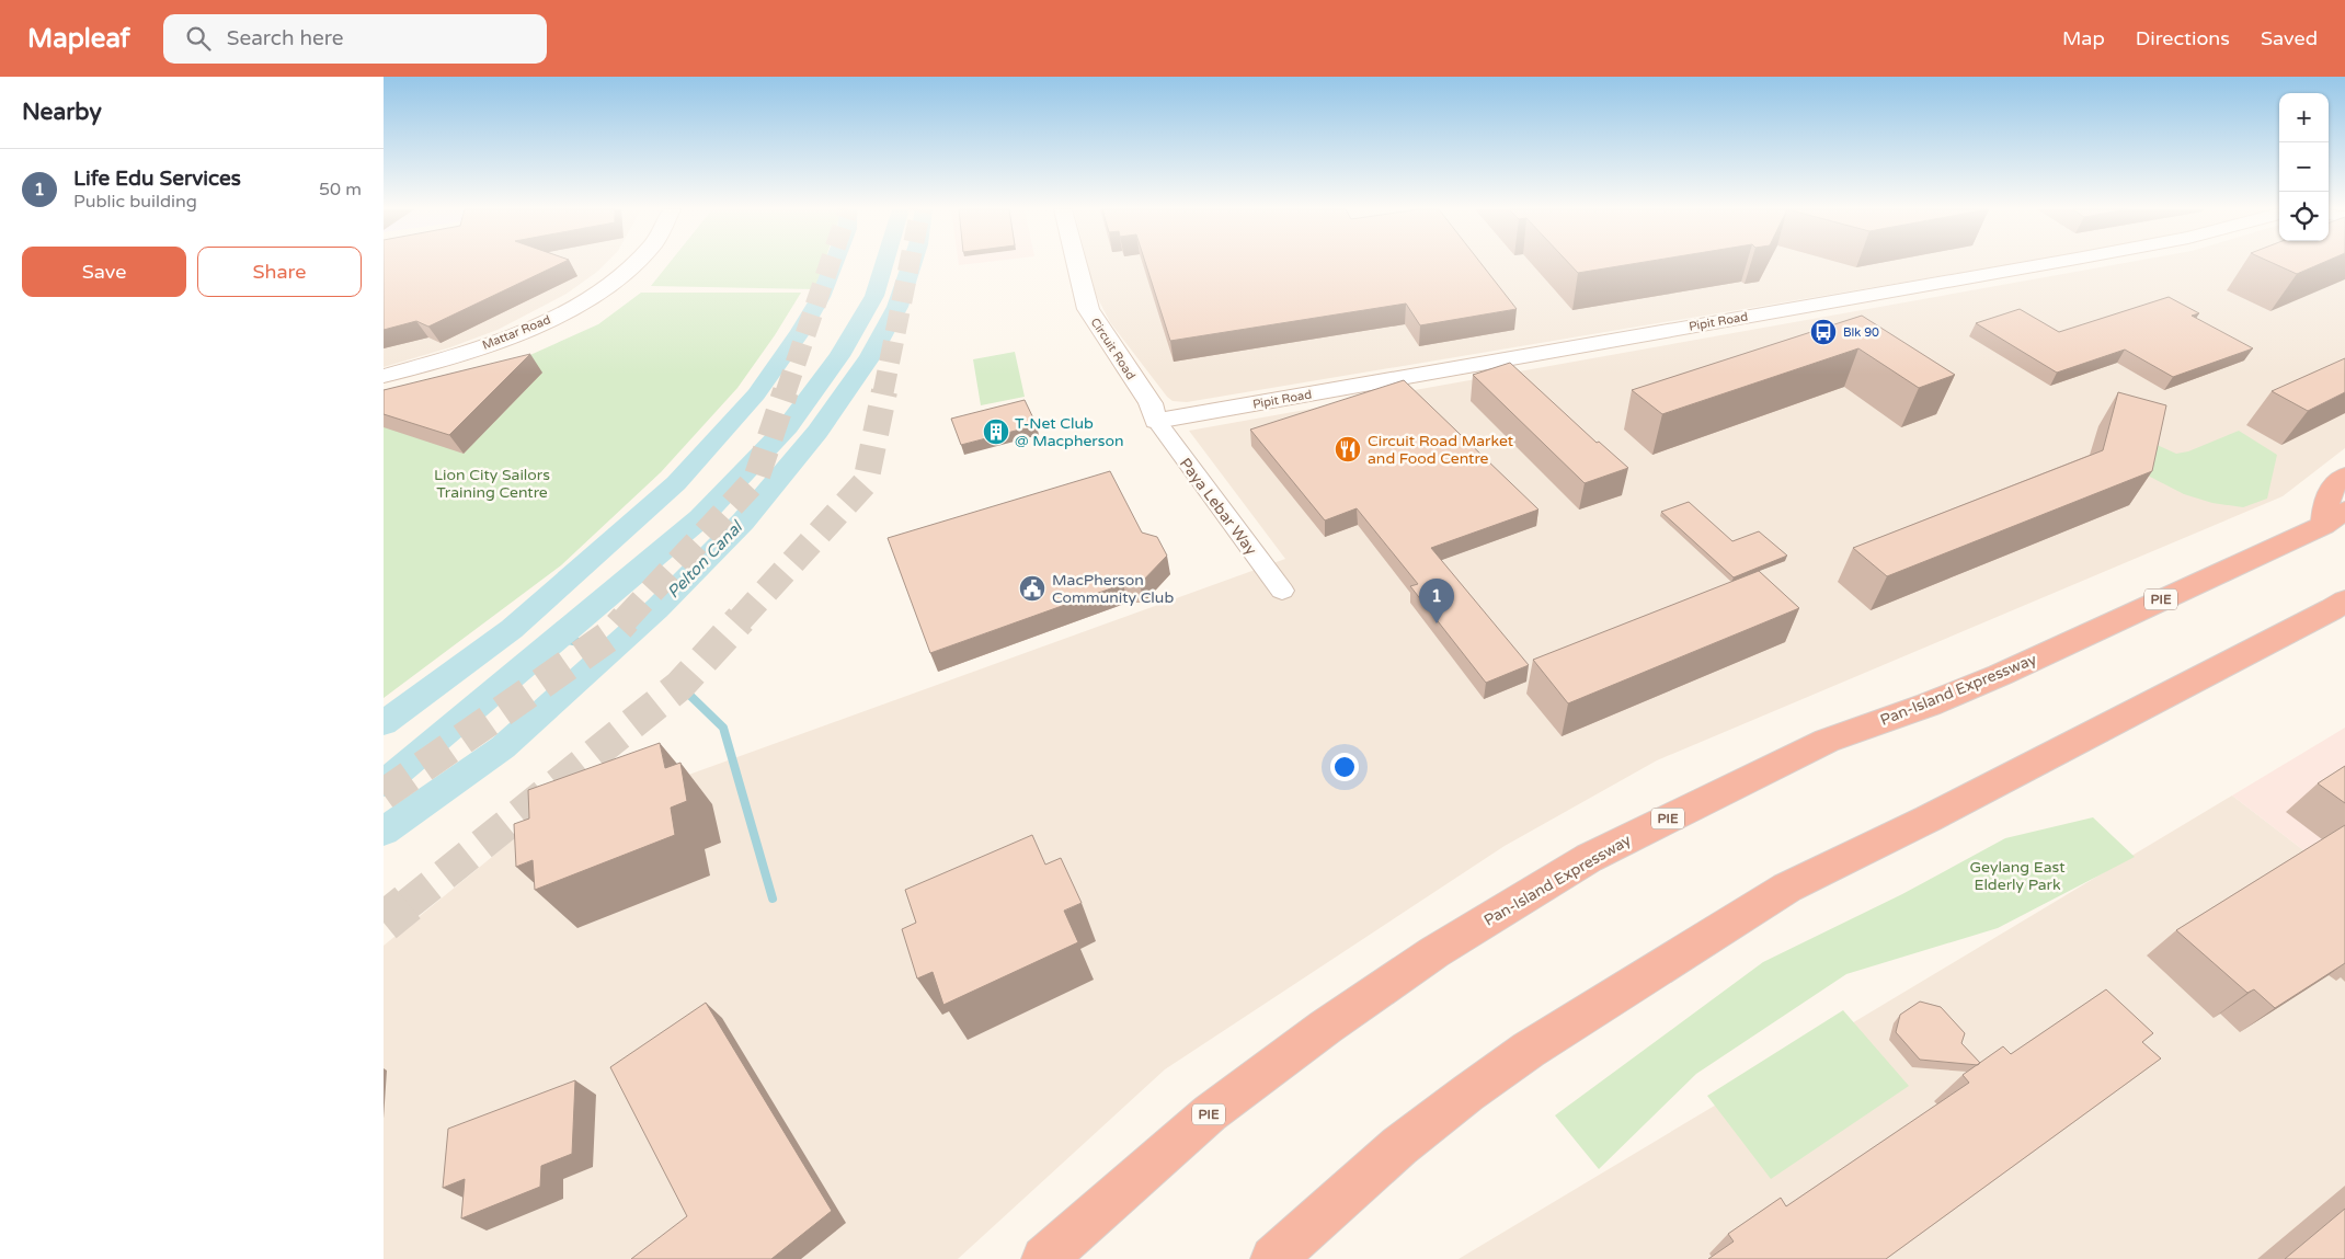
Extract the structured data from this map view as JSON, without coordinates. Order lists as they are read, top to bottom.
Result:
{
  "streets": {
    "highway": ["PIE", "Pan-Island Expressway"],
    "street": [
      "Pipit Road",
      "Mattar Road",
      "Circuit Road",
      "Paya Lebar Way"
    ]
  },
  "crossings": [
    ["Pipit Road", "Circuit Road"],
    ["Pipit Road", "Paya Lebar Way"],
    ["Circuit Road", "Paya Lebar Way"]
  ],
  "water": ["Pelton Canal"],
  "parks": ["Lion City Sailors Training Centre", "Geylang East Elderly Park"],
  "places": {
    "bus stop": ["Blk 90"],
    "building": ["T-Net Club @ Macpherson"],
    "restaurant": ["Circuit Road Market and Food Centre"],
    "public building": ["MacPherson Community Club"]
  },
  "page": {
    "header": "Mapleaf",
    "search": "Search here",
    "nav": ["Map", "Directions", "Saved"],
    "heading": "Nearby",
    "map_buttons": ["+", "−"],
    "list": [
      {
        "mark": "1",
        "name": "Life Edu Services",
        "note": "Public building",
        "value": "50 m"
      }
    ],
    "buttons": ["Save", "Share"],
    "pins": "1"
  }
}
